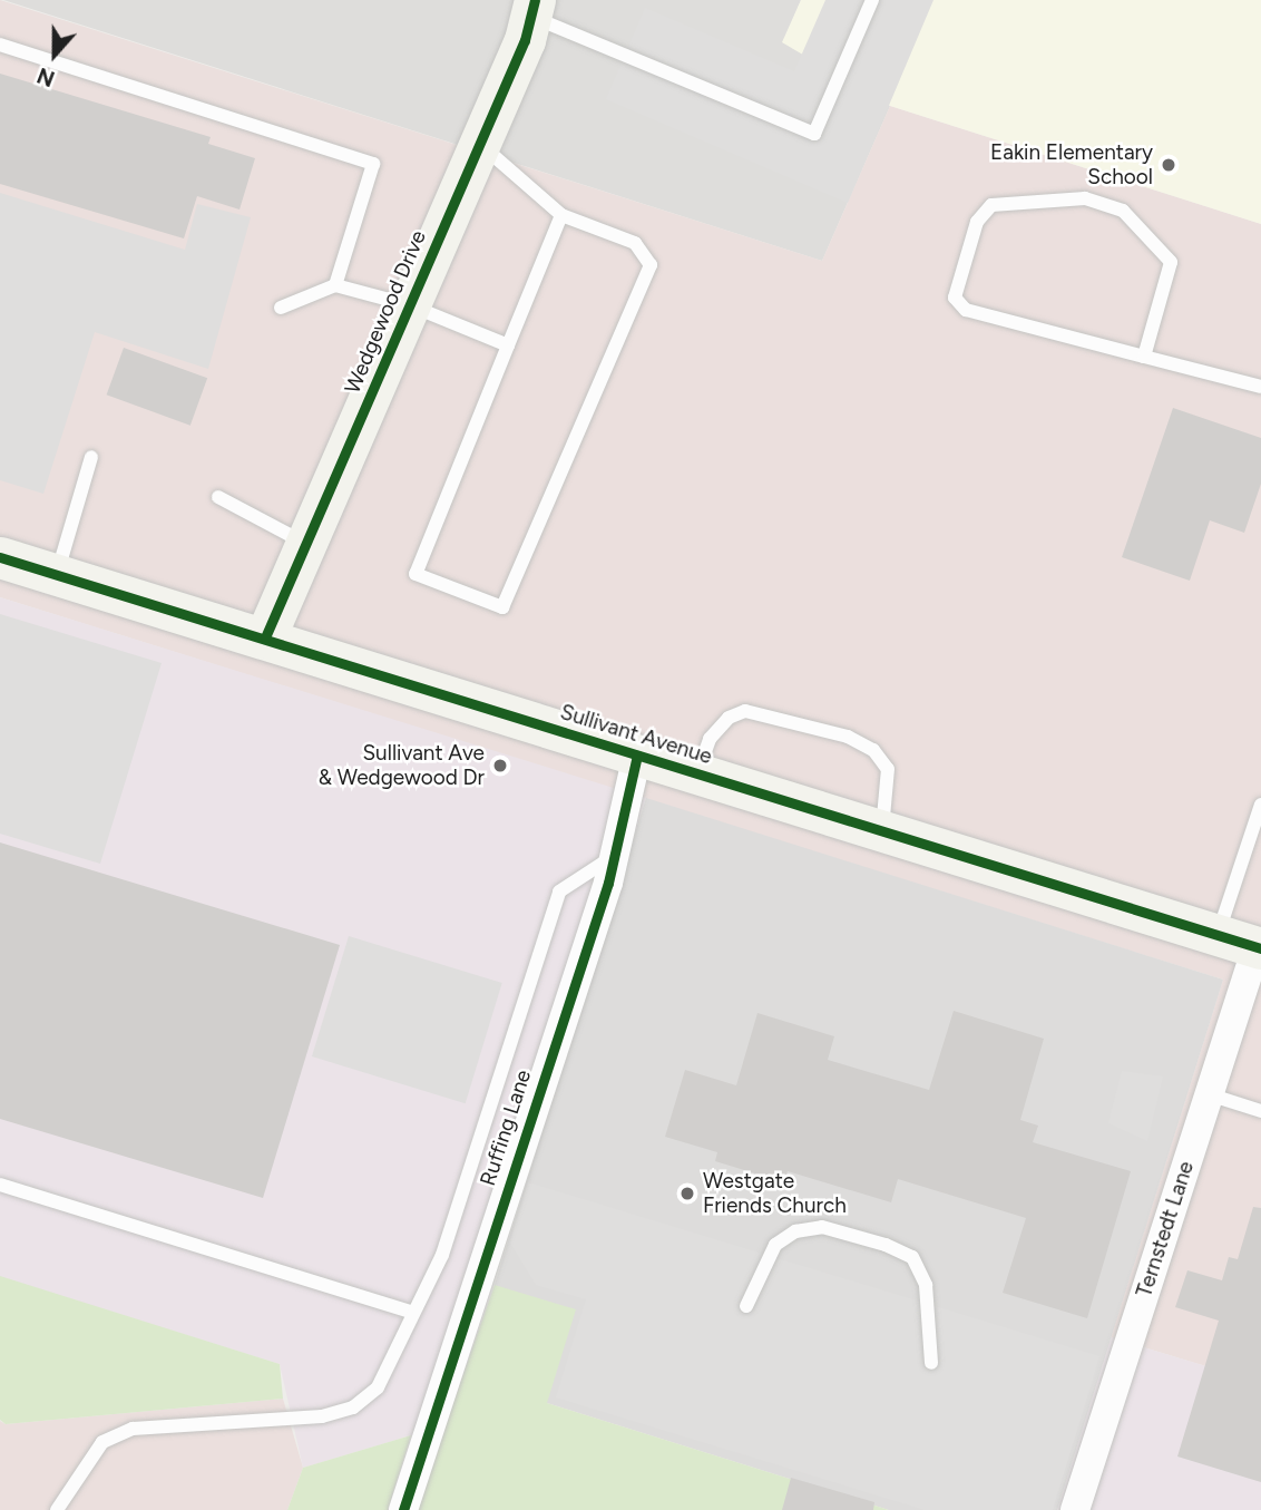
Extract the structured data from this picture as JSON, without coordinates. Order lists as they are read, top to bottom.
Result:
{
  "streets": {
    "main road": ["Wedgewood Drive", "Sullivant Avenue"],
    "street": ["Ruffing Lane", "Ternstedt Lane"]
  },
  "crossings": [
    ["Wedgewood Drive", "Sullivant Avenue"],
    ["Sullivant Avenue", "Ruffing Lane"],
    ["Sullivant Avenue", "Ternstedt Lane"]
  ],
  "places": ["Eakin Elementary School", "Sullivant Ave & Wedgewood Dr", "Westgate Friends Church"],
  "north": "bottom"
}
